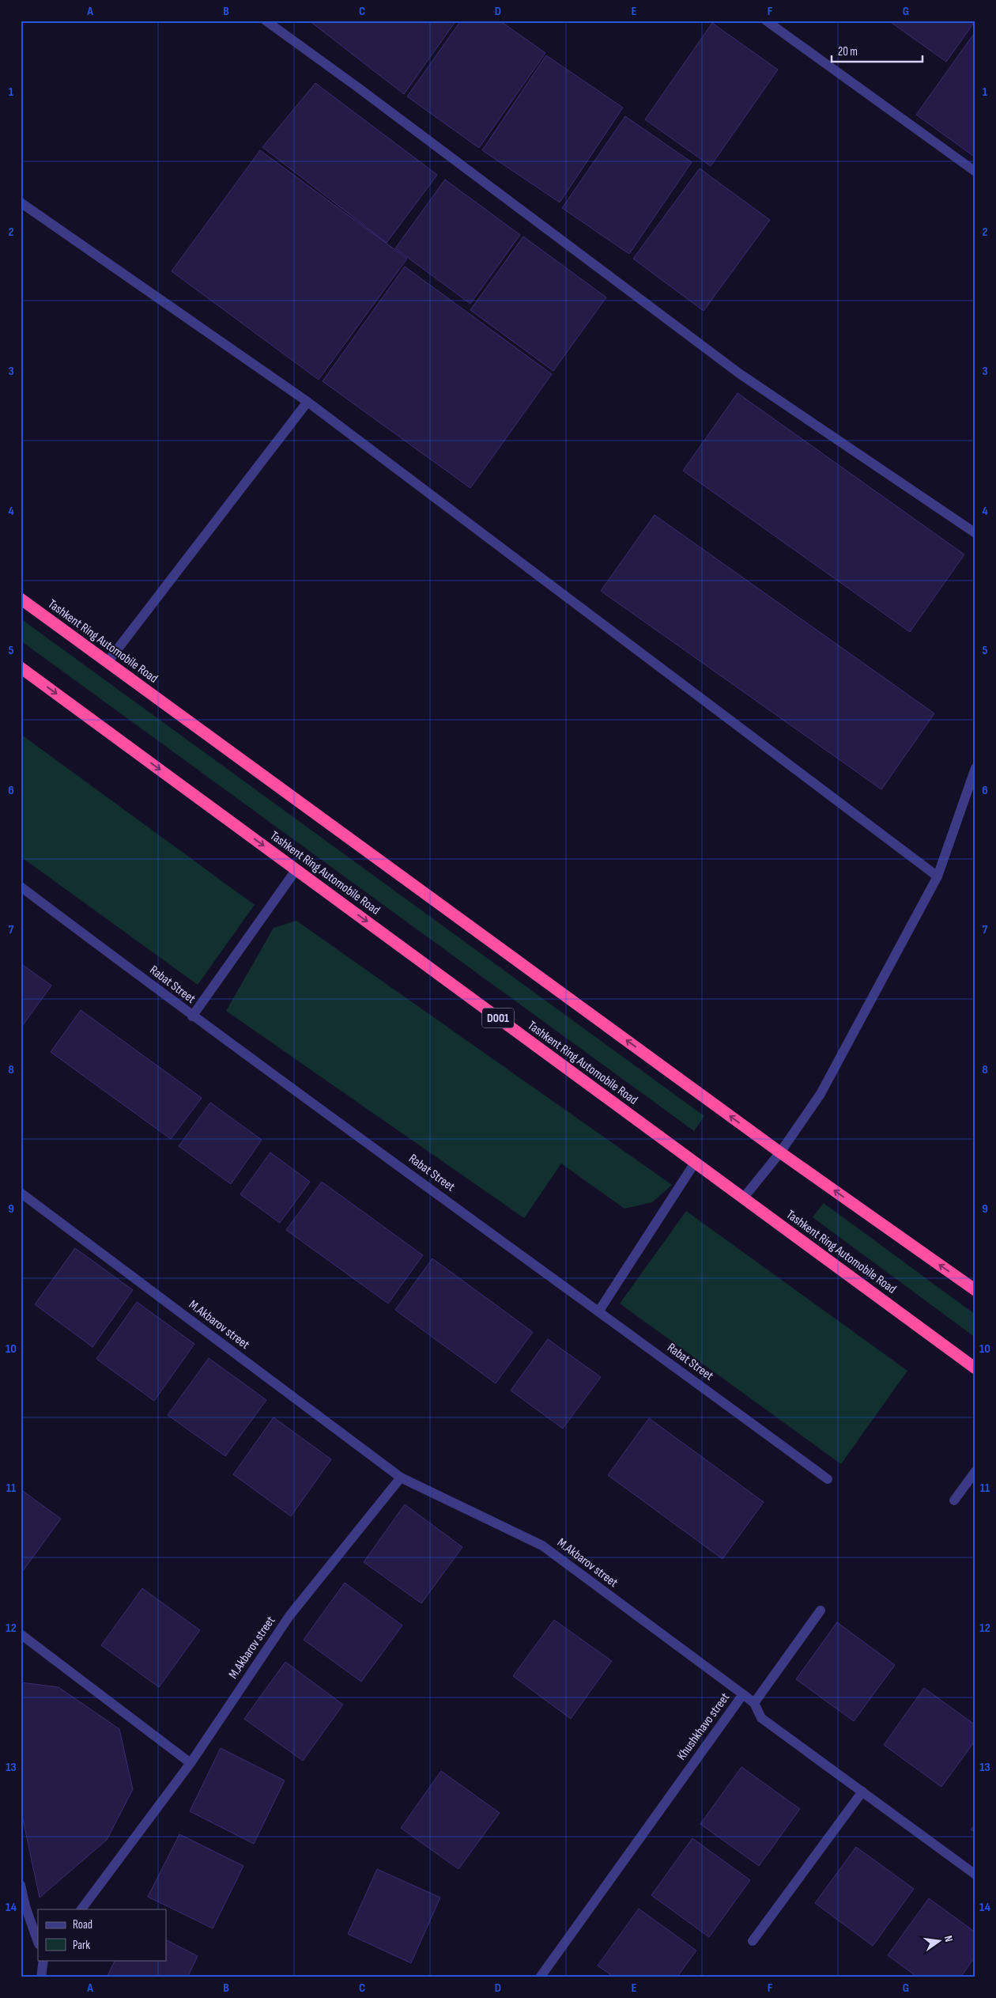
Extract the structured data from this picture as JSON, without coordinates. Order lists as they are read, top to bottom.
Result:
{
  "streets": {
    "highway": ["Tashkent Ring Automobile Road", "D001"],
    "street": ["Rabat Street", "M.Akbarov street", "Khushkhavo street"]
  },
  "crossings": [
    ["M.Akbarov street", "Khushkhavo street"]
  ],
  "legend": ["Road", "Park"],
  "scale_bar": "20 m",
  "north": "right",
  "grid": {
    "columns": [
      "A",
      "B",
      "C",
      "D",
      "E",
      "F",
      "G"
    ],
    "rows": [
      "1",
      "2",
      "3",
      "4",
      "5",
      "6",
      "7",
      "8",
      "9",
      "10",
      "11",
      "12",
      "13",
      "14"
    ]
  }
}
